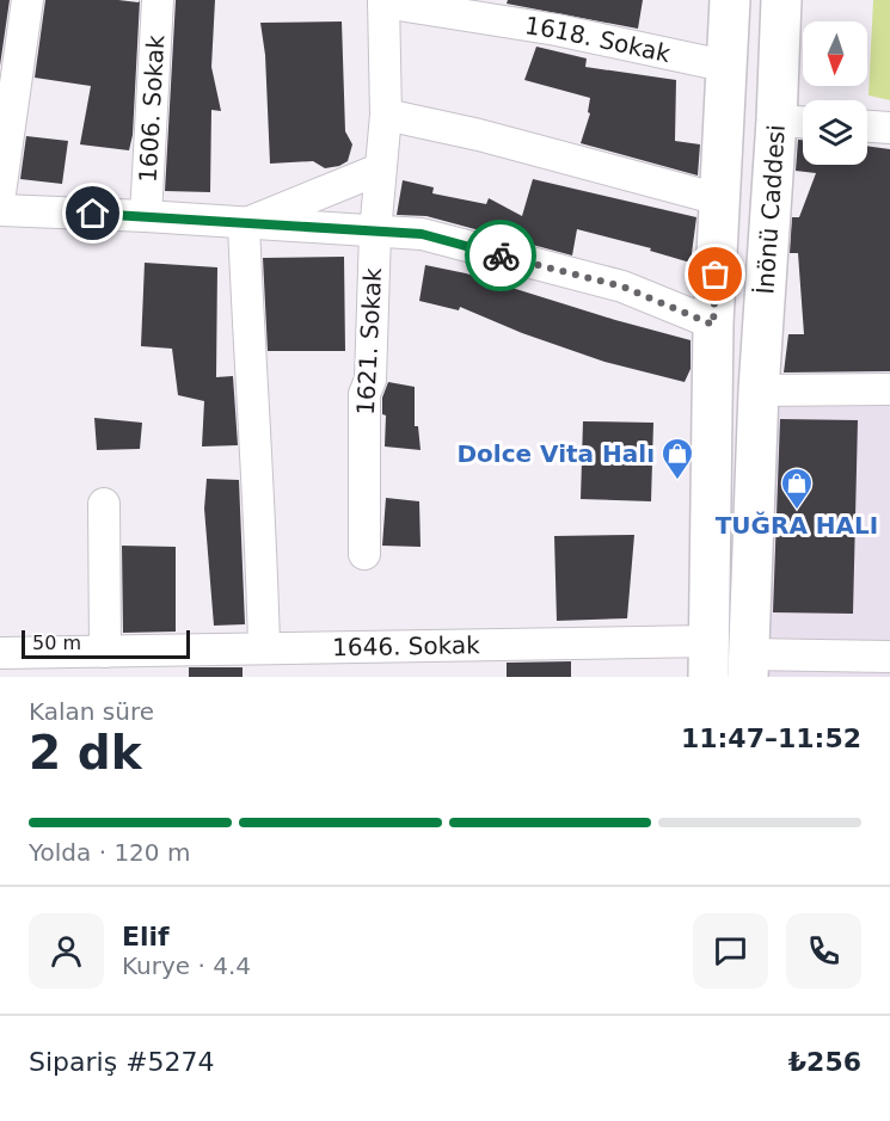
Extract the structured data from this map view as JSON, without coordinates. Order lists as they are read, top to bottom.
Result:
{
  "streets": {
    "main road": ["İnönü Caddesi"],
    "street": [
      "1618. Sokak",
      "1606. Sokak",
      "1621. Sokak",
      "1646. Sokak"
    ]
  },
  "crossings": [
    ["1618. Sokak", "1621. Sokak"]
  ],
  "places": {
    "shop": ["Dolce Vita Halı", "TUĞRA HALI"]
  },
  "scale_bar": "50 m",
  "north": "bottom",
  "page": {
    "scale": "50 m",
    "heading": ["2 dk", "Kalan süre", "11:47–11:52"],
    "panel": [
      "Elif",
      "Kurye · 4.4",
      "Sipariş #5274",
      "₺256"
    ],
    "bar": "Yolda · 120 m"
  }
}
